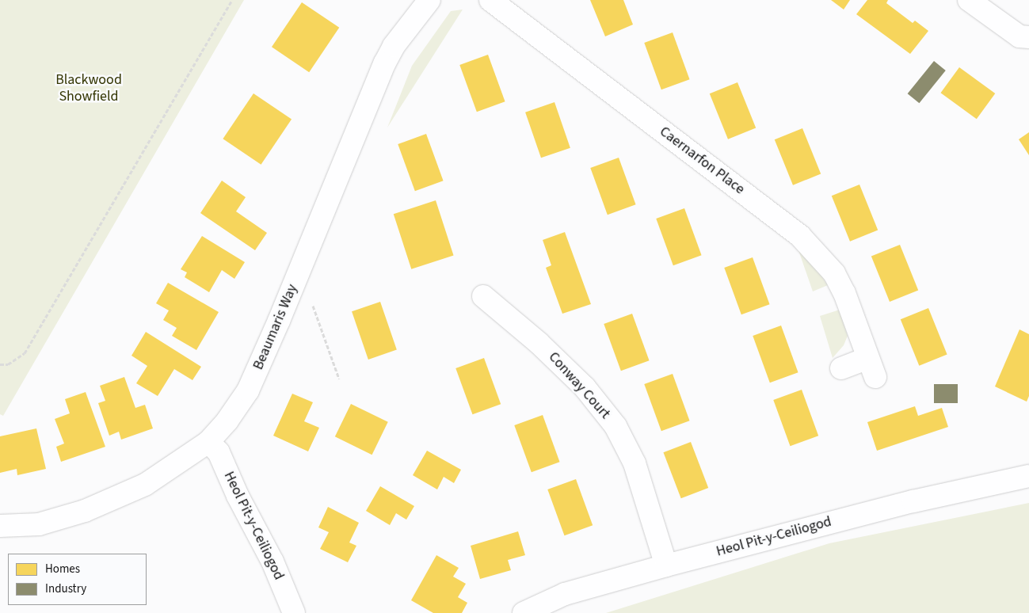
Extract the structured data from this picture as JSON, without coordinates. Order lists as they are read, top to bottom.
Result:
{
  "streets": {
    "street": [
      "Caernarfon Place",
      "Beaumaris Way",
      "Conway Court",
      "Heol Pit-y-Ceiliogod"
    ]
  },
  "crossings": [
    ["Beaumaris Way", "Heol Pit-y-Ceiliogod"],
    ["Conway Court", "Heol Pit-y-Ceiliogod"]
  ],
  "parks": ["Blackwood Showfield"],
  "legend": ["Homes", "Industry"]
}
